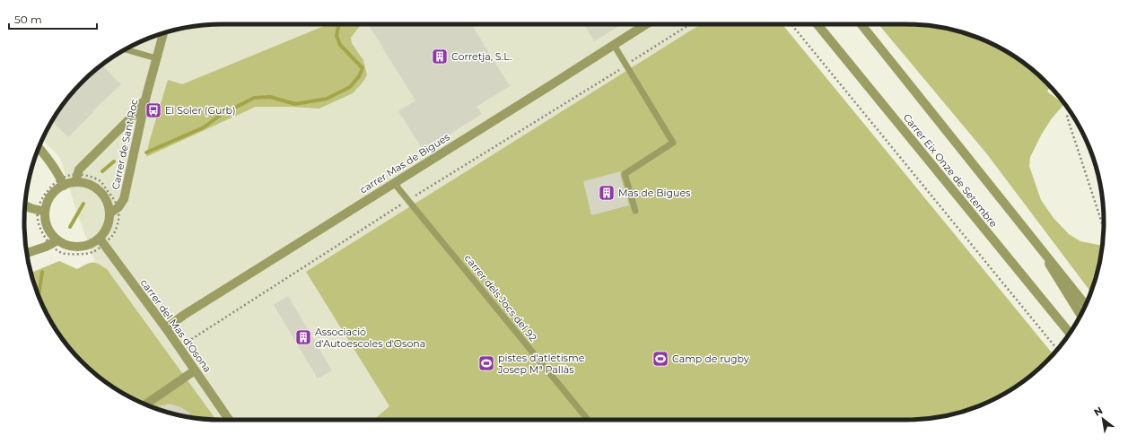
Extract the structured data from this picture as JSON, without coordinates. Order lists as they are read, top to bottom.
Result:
{
  "streets": {
    "street": [
      "Carrer de Sant Roc",
      "carrer Mas de Bigues",
      "Carrer Eix Onze de Setembre",
      "carrer del Mas d'Osona"
    ],
    "lane": ["carrer dels Jocs del 92"]
  },
  "crossings": [
    ["Carrer de Sant Roc", "carrer del Mas d'Osona"],
    ["carrer Mas de Bigues", "carrer dels Jocs del 92"],
    ["carrer Mas de Bigues", "carrer del Mas d'Osona"]
  ],
  "places": {
    "building": ["Corretja, S.L.", "Mas de Bigues", "Associació d'Autoescoles d'Osona"],
    "bus stop": ["El Soler (Gurb)"],
    "sports": ["Camp de rugby", "pistes d'atletisme Josep Mª Pallàs"]
  },
  "scale_bar": "50 m",
  "north": "top left"
}
